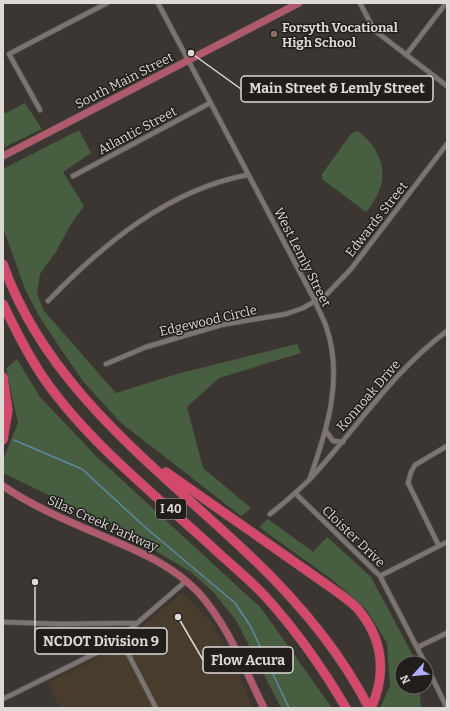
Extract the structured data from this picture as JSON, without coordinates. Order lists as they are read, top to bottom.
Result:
{
  "streets": {
    "highway": ["I 40"],
    "main road": ["South Main Street", "Silas Creek Parkway"],
    "street": [
      "Atlantic Street",
      "Edwards Street",
      "West Lemly Street",
      "Edgewood Circle",
      "Konnoak Drive",
      "Cloister Drive"
    ]
  },
  "crossings": [
    ["South Main Street", "West Lemly Street"],
    ["Atlantic Street", "West Lemly Street"],
    ["Edwards Street", "West Lemly Street"],
    ["Edwards Street", "Edgewood Circle"],
    ["West Lemly Street", "Edgewood Circle"],
    ["West Lemly Street", "Konnoak Drive"],
    ["Konnoak Drive", "Cloister Drive"]
  ],
  "places": [
    "Forsyth Vocational High School",
    "Main Street & Lemly Street",
    "NCDOT Division 9",
    "Flow Acura"
  ],
  "north": "bottom left"
}
